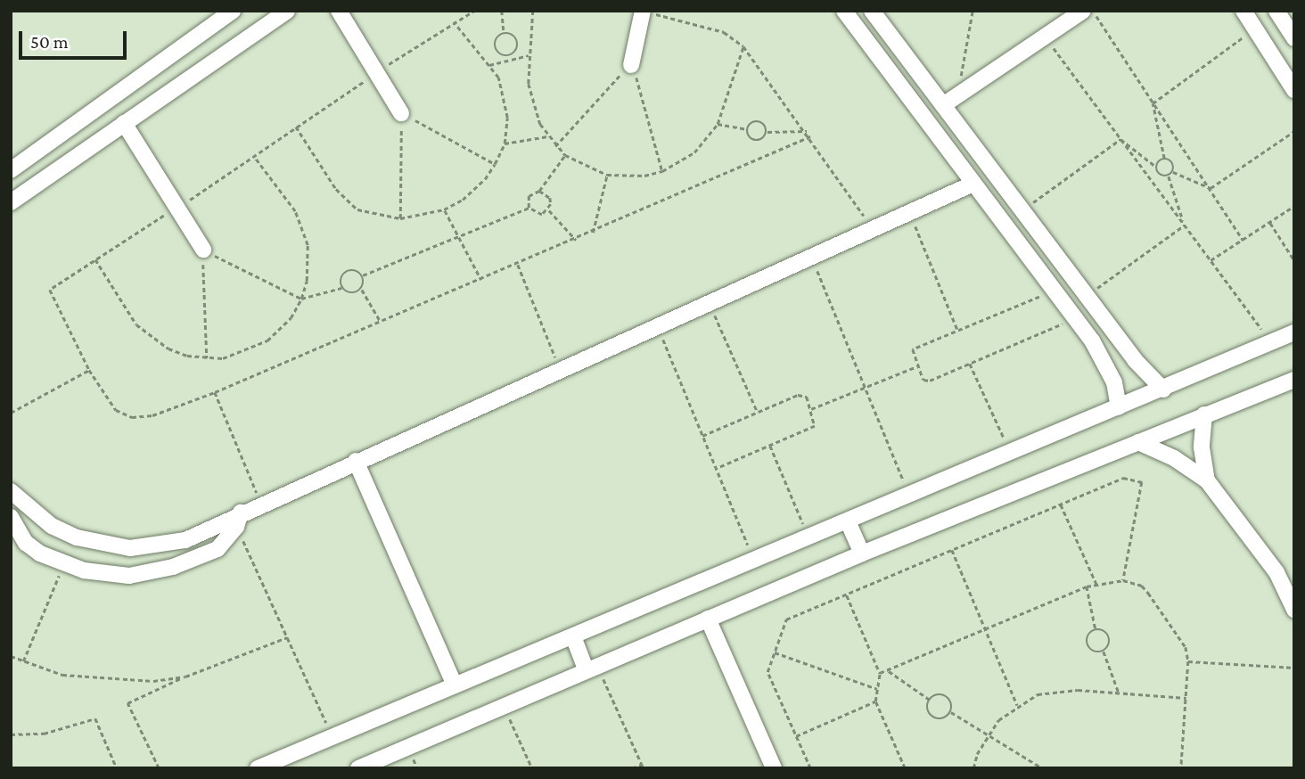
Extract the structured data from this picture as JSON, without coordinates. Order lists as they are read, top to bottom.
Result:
{
  "scale_bar": "50 m"
}
